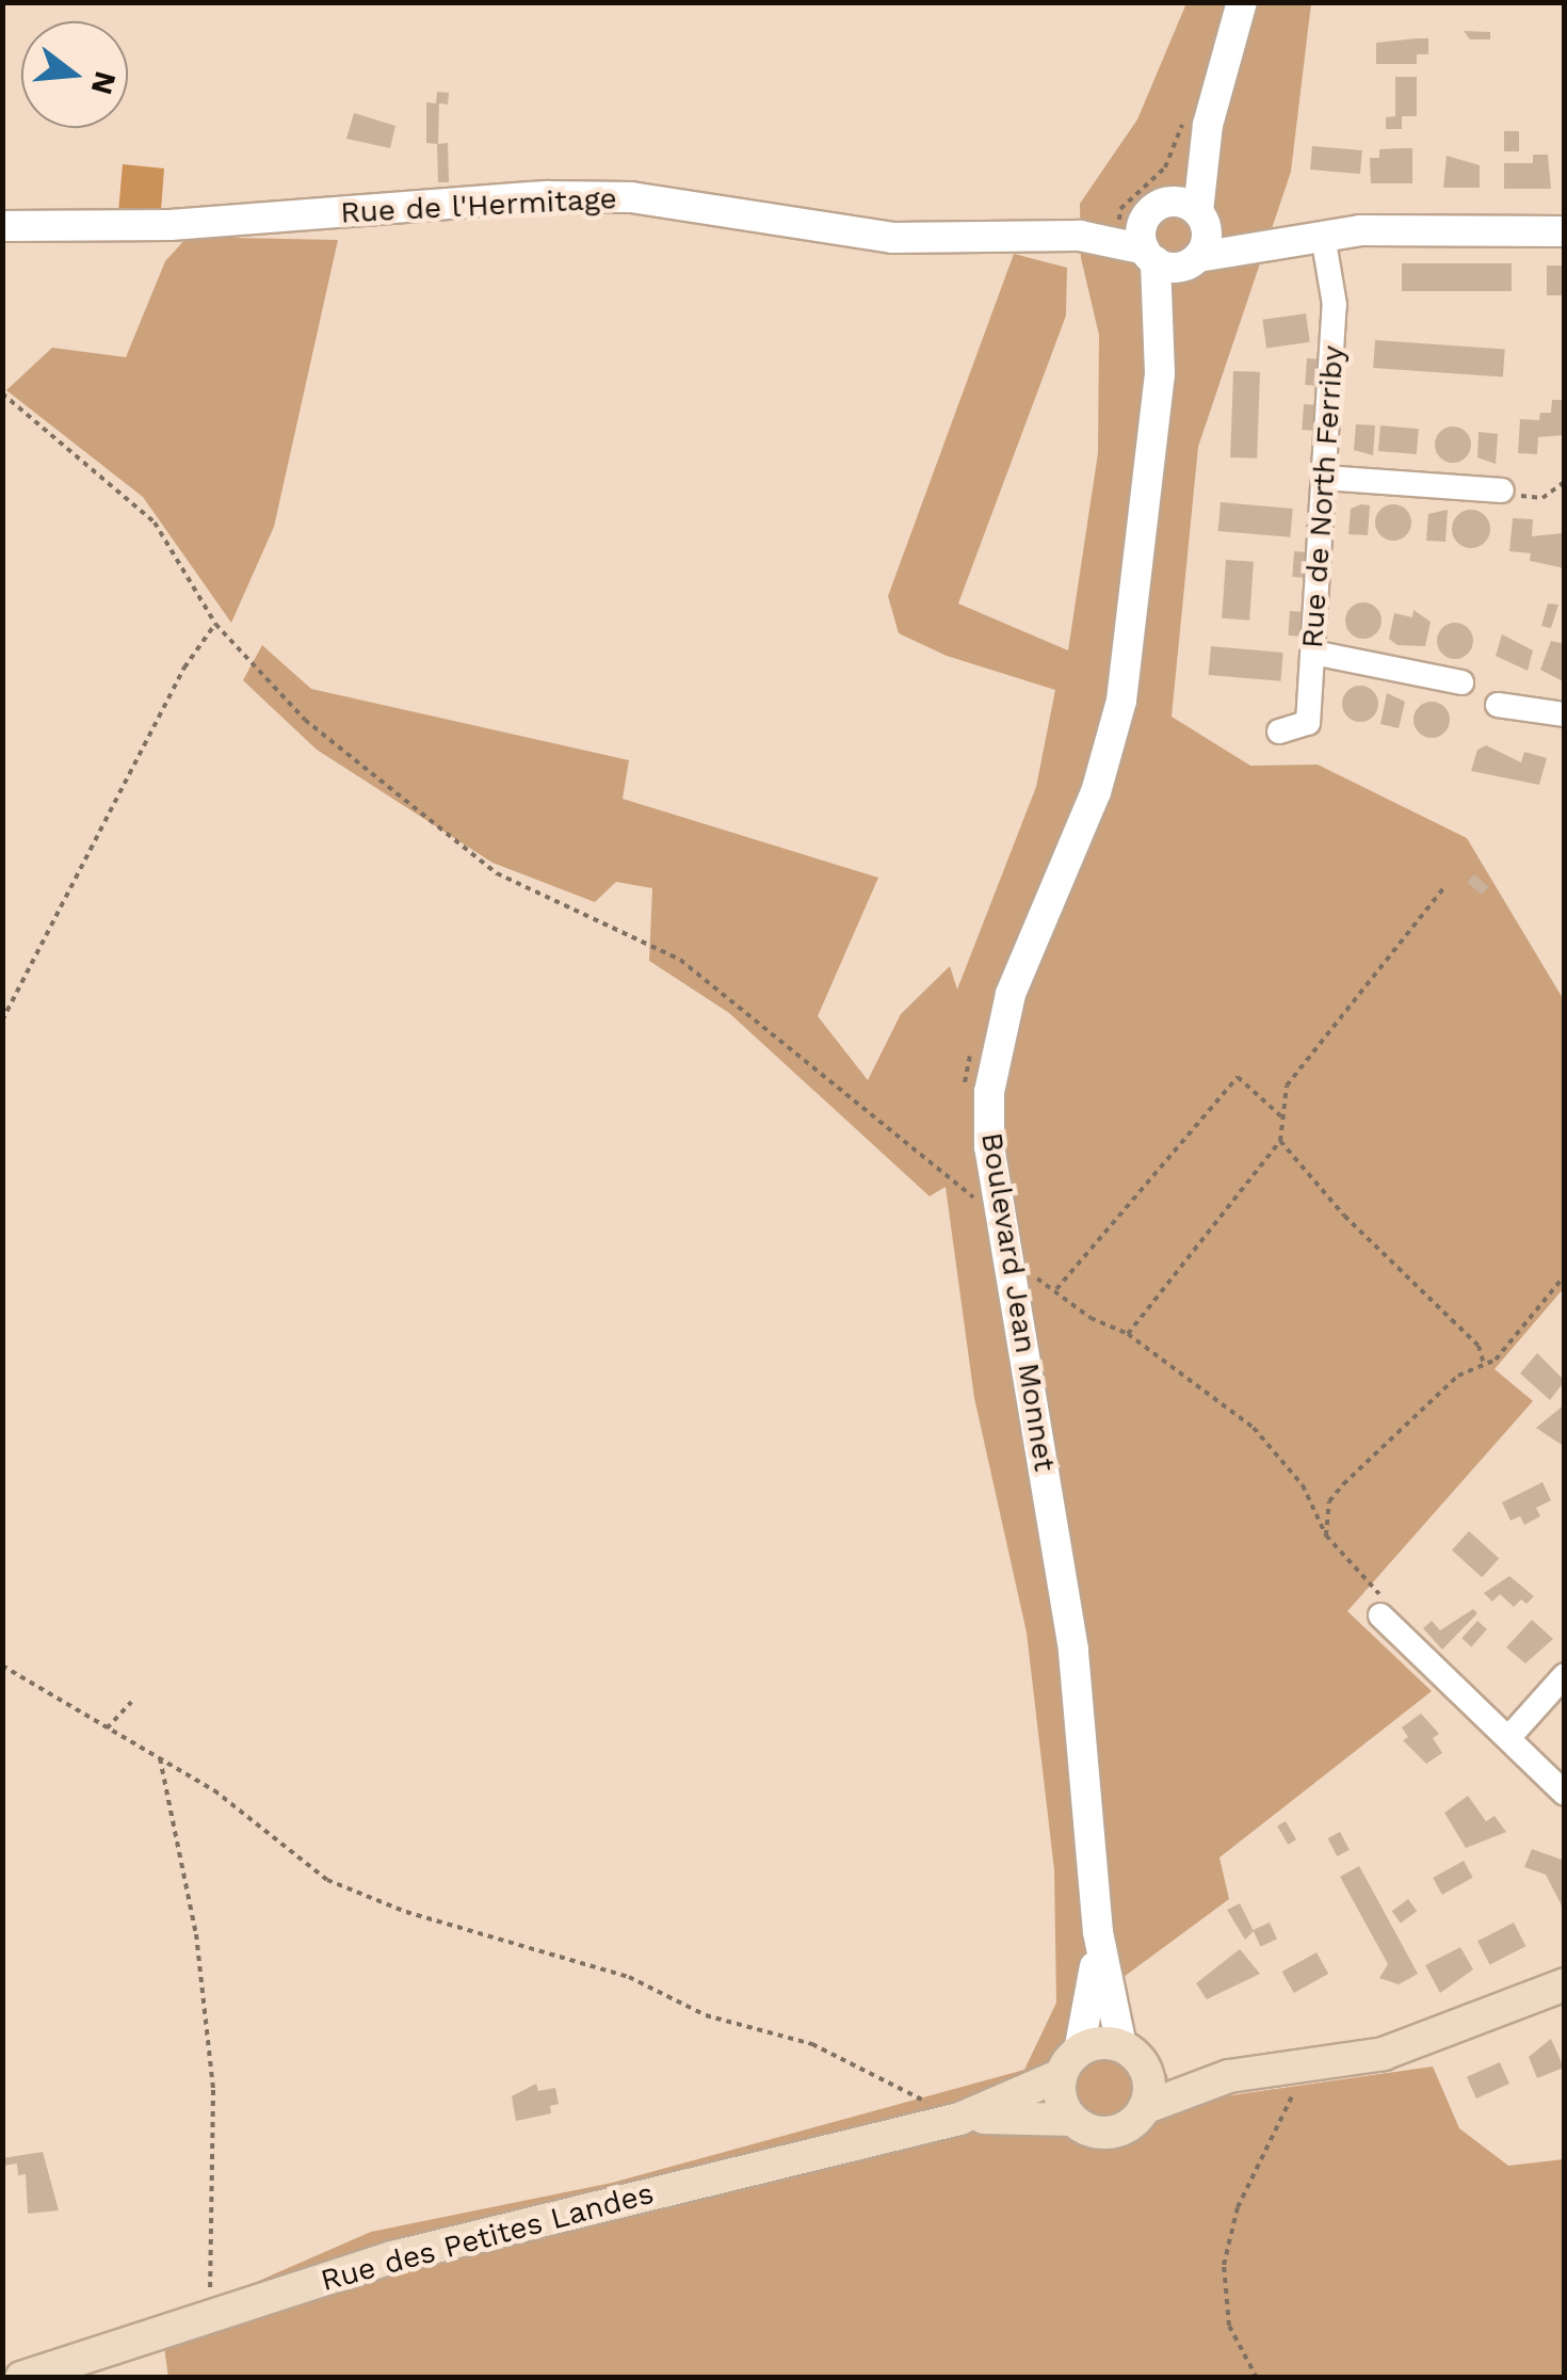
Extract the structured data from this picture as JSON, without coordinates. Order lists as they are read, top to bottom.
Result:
{
  "streets": {
    "main road": ["Rue des Petites Landes"],
    "street": ["Rue de l'Hermitage", "Rue de North Ferriby", "Boulevard Jean Monnet"]
  },
  "crossings": [
    ["Rue de l'Hermitage", "Boulevard Jean Monnet"],
    ["Boulevard Jean Monnet", "Rue des Petites Landes"]
  ],
  "north": "right"
}
